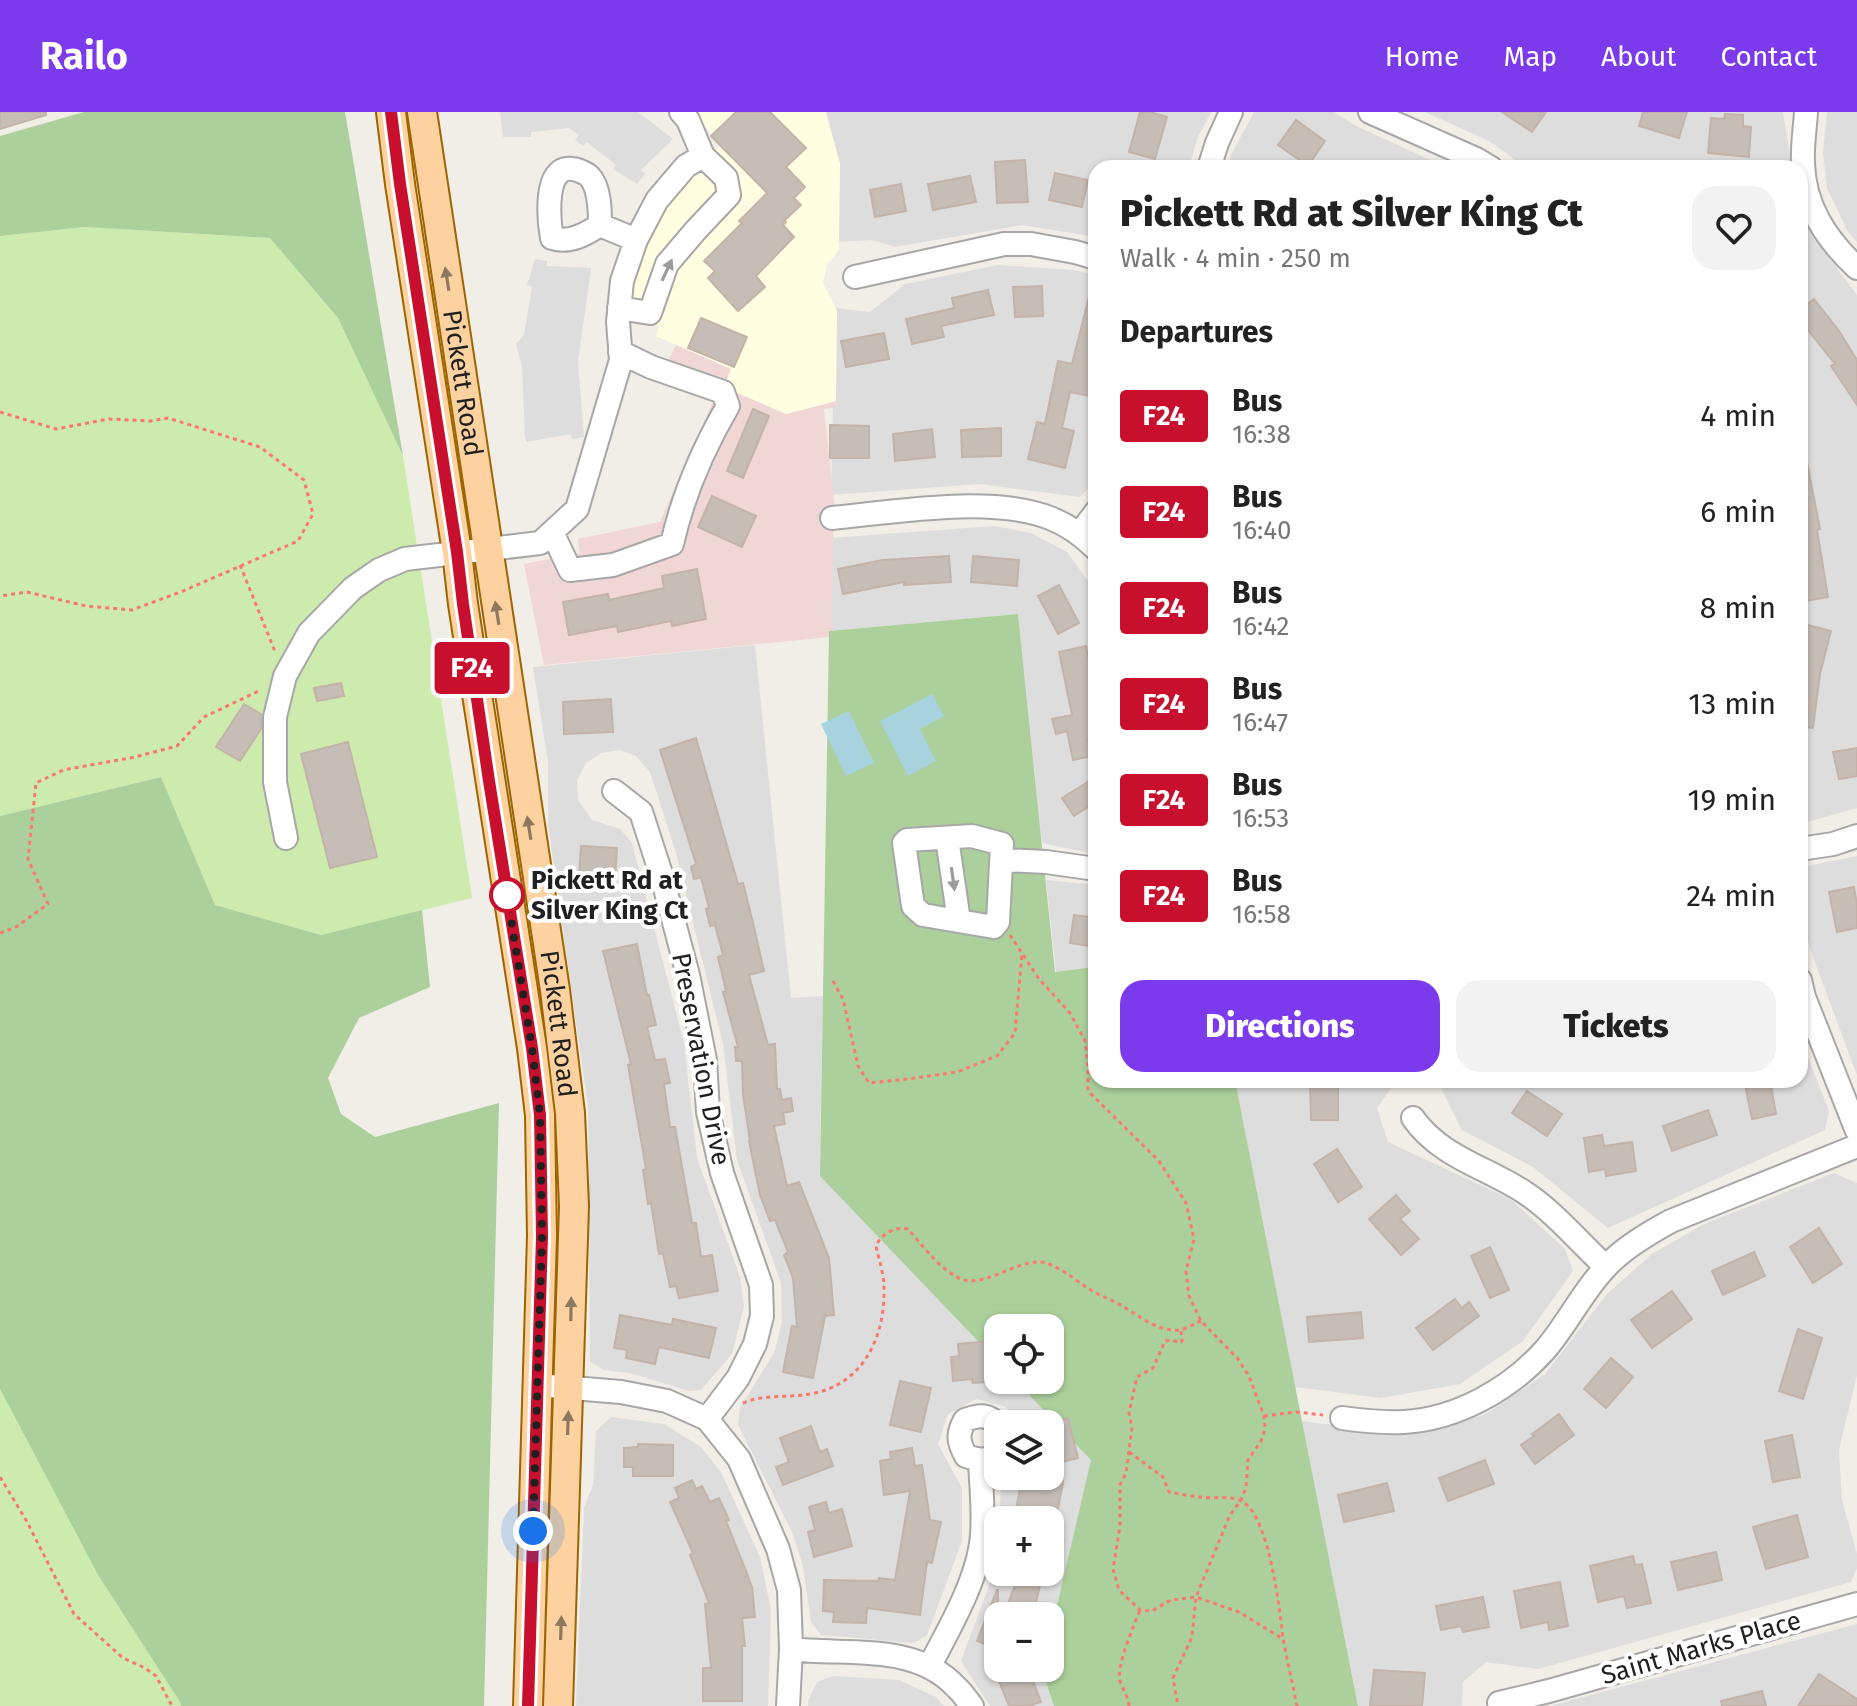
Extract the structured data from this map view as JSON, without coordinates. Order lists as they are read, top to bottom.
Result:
{
  "streets": {
    "main road": ["Pickett Road"],
    "street": ["Preservation Drive", "Saint Marks Place"]
  },
  "places": ["Pickett Rd at Silver King Ct"],
  "lines": ["bus line F24"],
  "page": {
    "header": "Railo",
    "nav": [
      "Home",
      "Map",
      "About",
      "Contact"
    ],
    "on_map": "F24",
    "heading": [
      ["Pickett Rd at Silver King Ct", "Walk · 4 min · 250 m"],
      "Departures"
    ],
    "list": [
      {
        "mark": "F24",
        "name": "Bus",
        "note": "16:38",
        "value": "4 min"
      },
      {
        "mark": "F24",
        "name": "Bus",
        "note": "16:40",
        "value": "6 min"
      },
      {
        "mark": "F24",
        "name": "Bus",
        "note": "16:42",
        "value": "8 min"
      },
      {
        "mark": "F24",
        "name": "Bus",
        "note": "16:47",
        "value": "13 min"
      },
      {
        "mark": "F24",
        "name": "Bus",
        "note": "16:53",
        "value": "19 min"
      },
      {
        "mark": "F24",
        "name": "Bus",
        "note": "16:58",
        "value": "24 min"
      }
    ],
    "buttons": ["Directions", "Tickets"],
    "map_buttons": ["+", "−"]
  }
}
